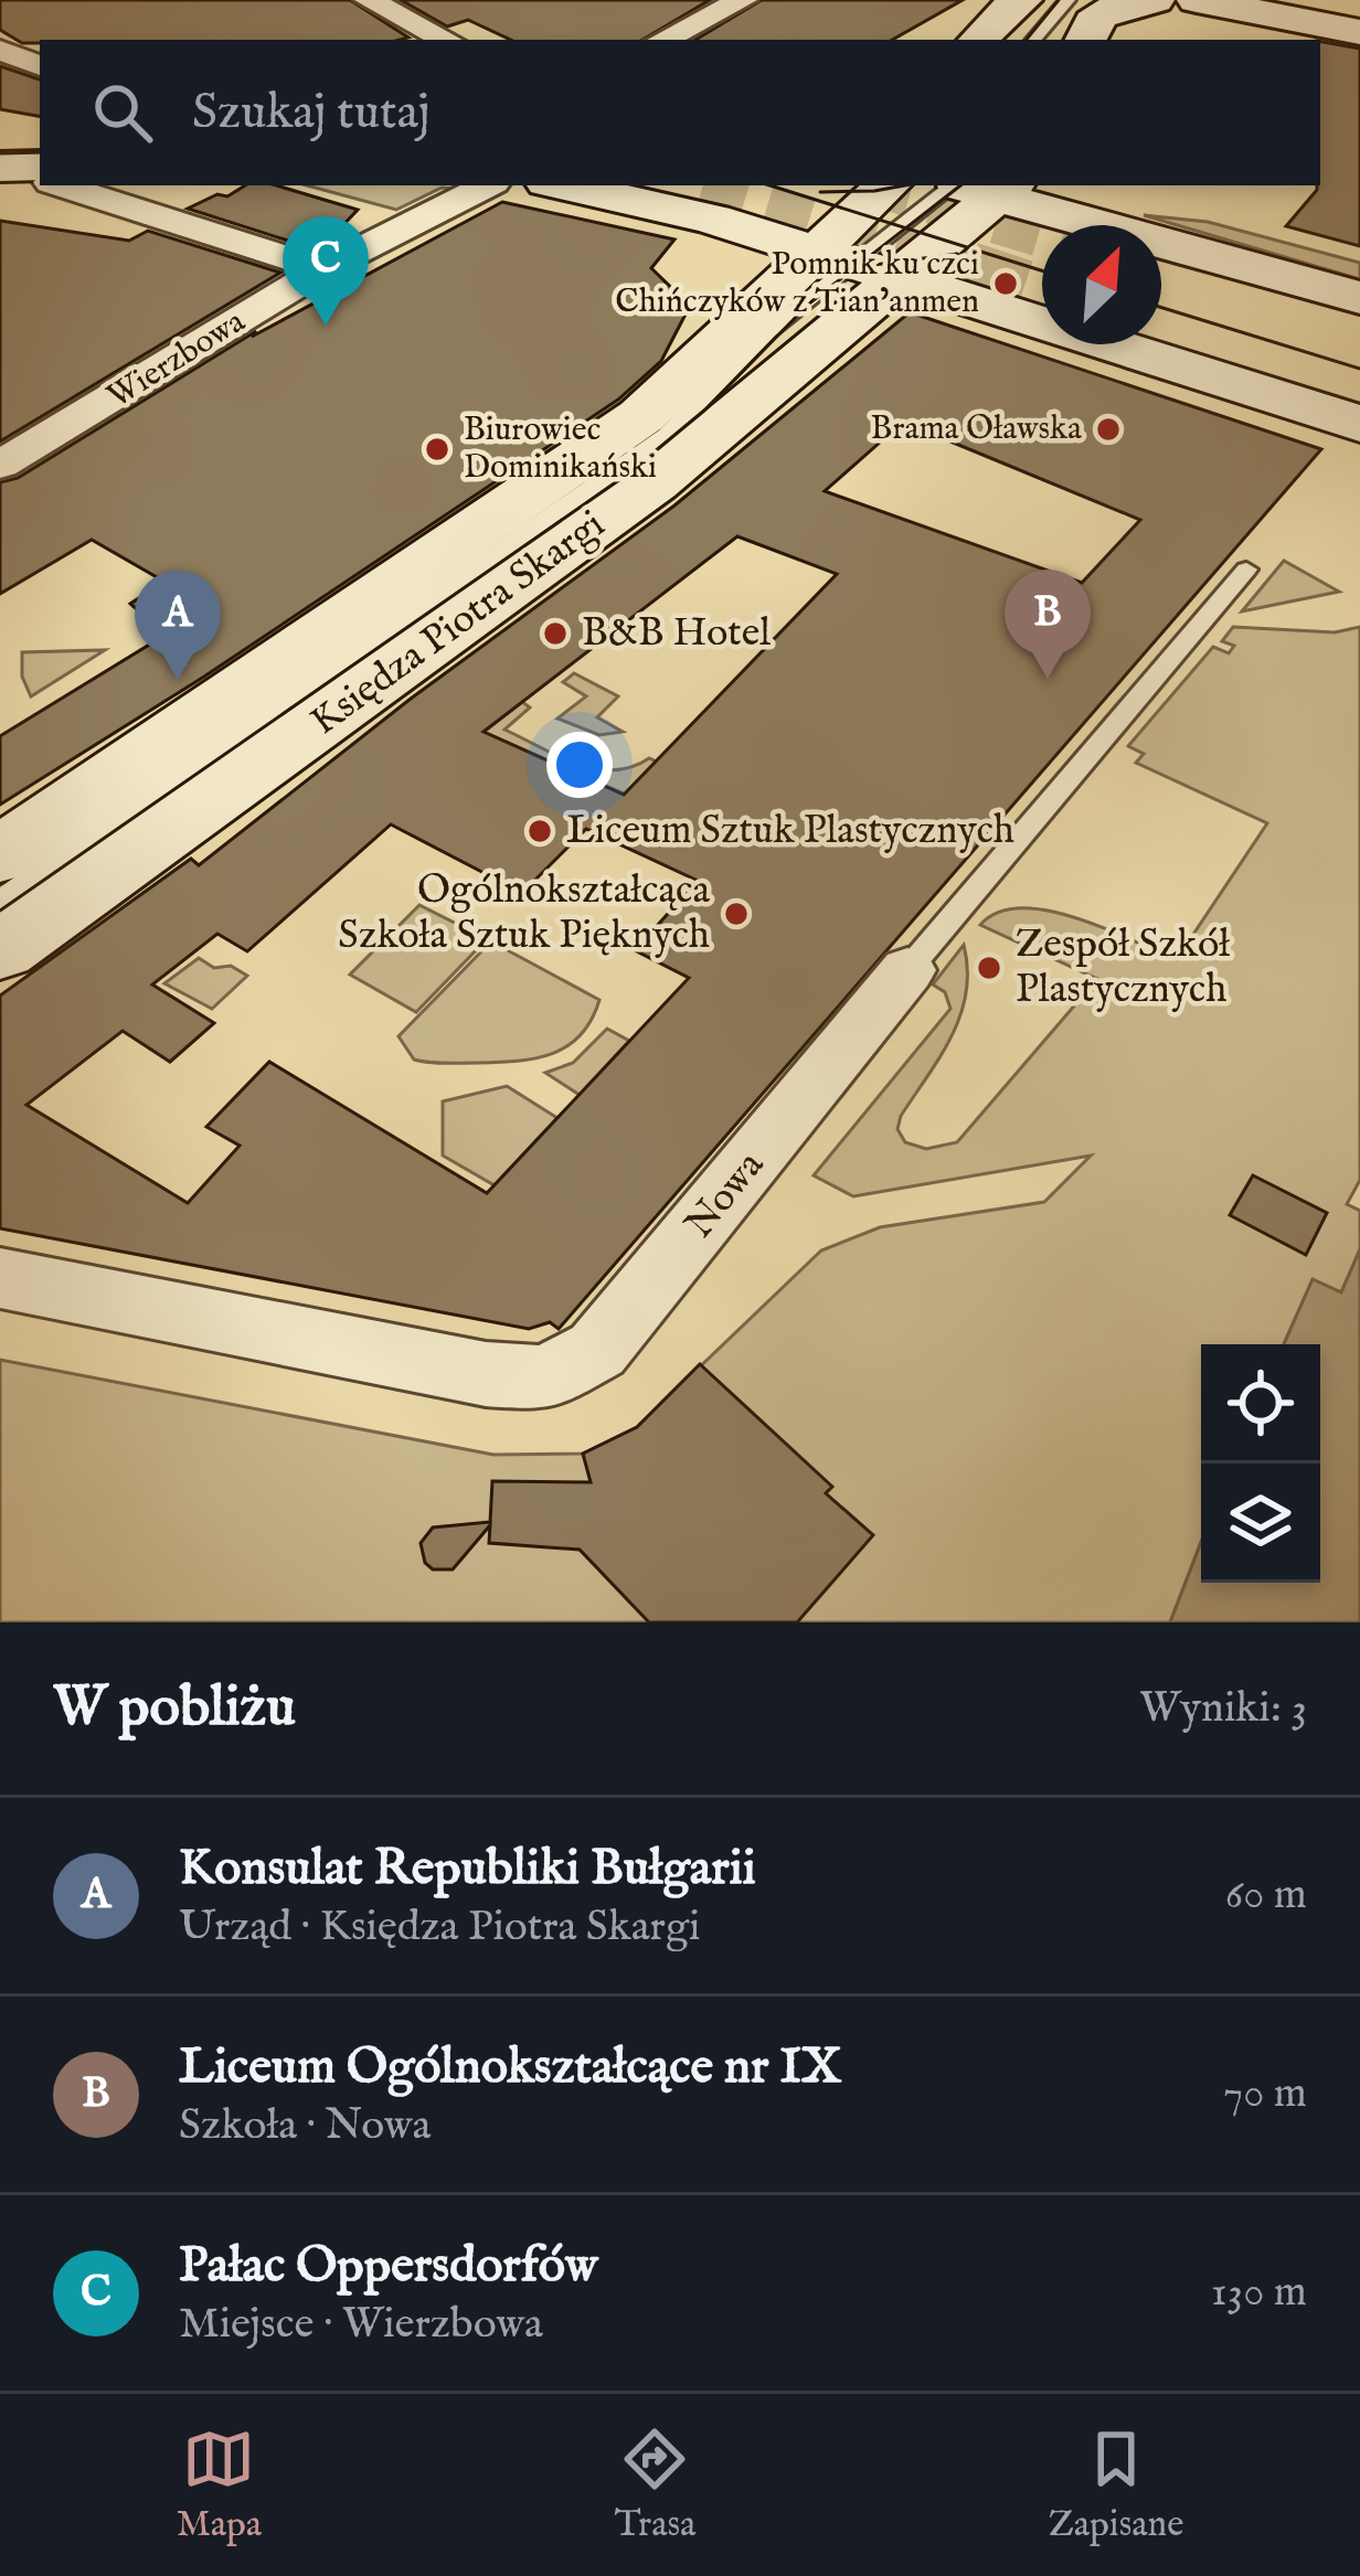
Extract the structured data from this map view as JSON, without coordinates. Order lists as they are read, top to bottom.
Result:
{
  "streets": {
    "street": ["Wierzbowa", "Księdza Piotra Skargi", "Nowa"]
  },
  "places": [
    "Pomnik ku czci Chińczyków z Tian’anmen",
    "Brama Oławska",
    "Biurowiec Dominikański",
    "B&B Hotel",
    "Liceum Sztuk Plastycznych",
    "Ogólnokształcąca Szkoła Sztuk Pięknych",
    "Zespół Szkół Plastycznych"
  ],
  "north": "top right",
  "page": {
    "search": "Szukaj tutaj",
    "pins": ["C", "B", "A"],
    "heading": ["W pobliżu", "Wyniki: 3"],
    "list": [
      {
        "mark": "A",
        "name": "Konsulat Republiki Bułgarii",
        "note": "Urząd · Księdza Piotra Skargi",
        "value": "60 m"
      },
      {
        "mark": "B",
        "name": "Liceum Ogólnokształcące nr IX",
        "note": "Szkoła · Nowa",
        "value": "70 m"
      },
      {
        "mark": "C",
        "name": "Pałac Oppersdorfów",
        "note": "Miejsce · Wierzbowa",
        "value": "130 m"
      }
    ],
    "nav": ["Mapa", "Trasa", "Zapisane"]
  }
}
